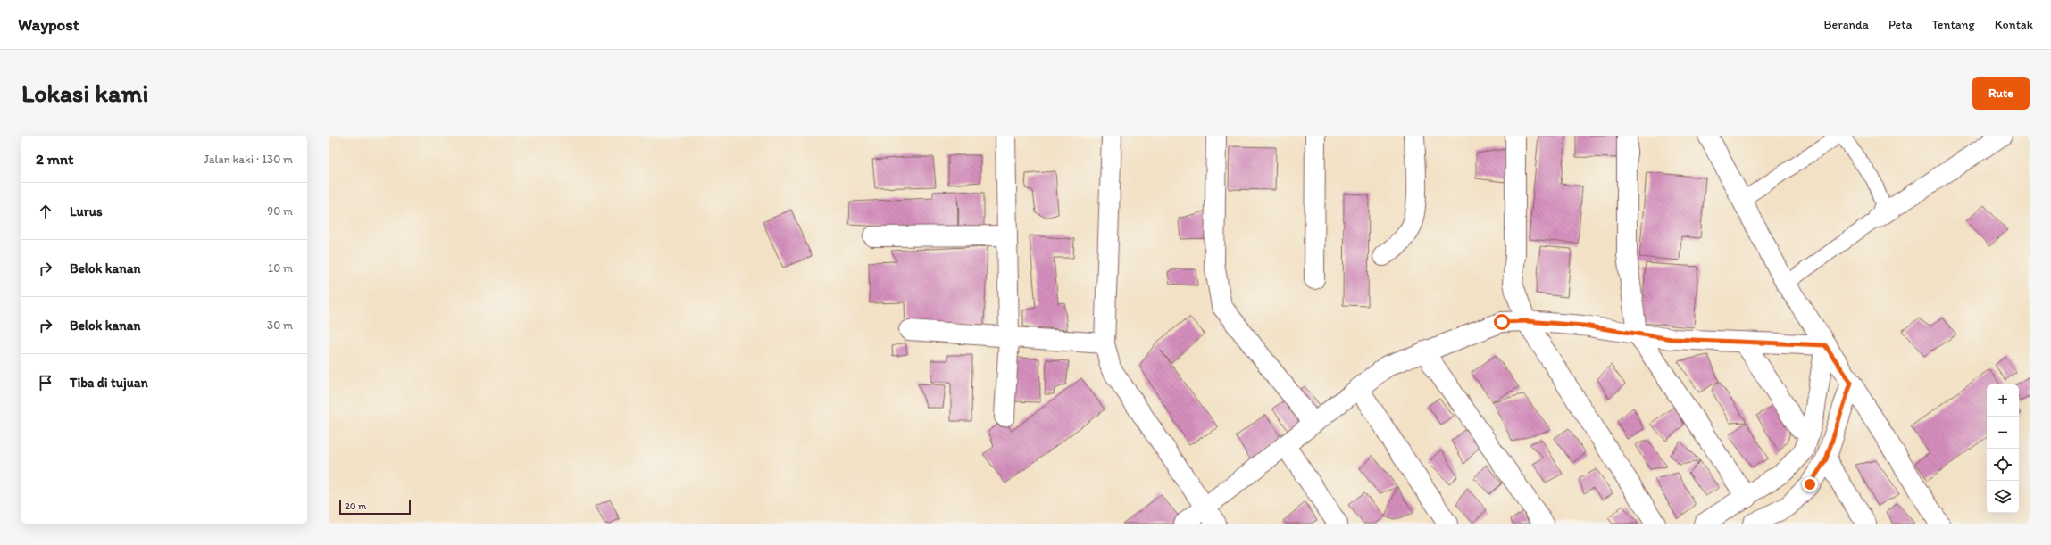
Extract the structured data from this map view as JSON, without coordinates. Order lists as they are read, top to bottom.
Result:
{
  "scale_bar": "20 m",
  "page": {
    "header": "Waypost",
    "nav": [
      "Beranda",
      "Peta",
      "Tentang",
      "Kontak"
    ],
    "buttons": "Rute",
    "title": "Lokasi kami",
    "heading": ["2 mnt", "Jalan kaki · 130 m"],
    "list": [
      ["Lurus", "90 m"],
      ["Belok kanan", "10 m"],
      ["Belok kanan", "30 m"],
      "Tiba di tujuan"
    ],
    "map_buttons": ["+", "−"],
    "scale": "20 m"
  }
}
